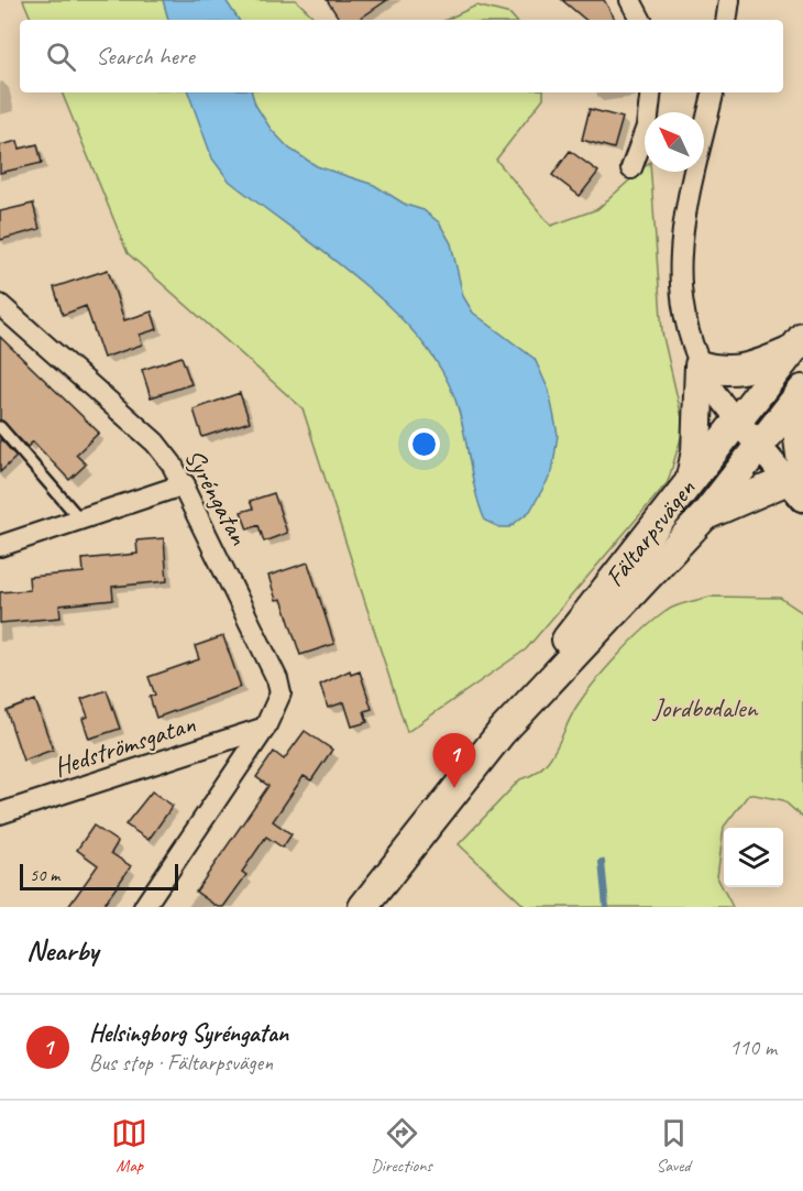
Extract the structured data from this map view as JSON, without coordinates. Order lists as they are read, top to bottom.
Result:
{
  "streets": {
    "main road": ["Fältarpsvägen"],
    "street": ["Syréngatan", "Hedströmsgatan"]
  },
  "crossings": [
    ["Syréngatan", "Hedströmsgatan"]
  ],
  "parks": ["Jordbodalen"],
  "scale_bar": "50 m",
  "north": "top left",
  "page": {
    "search": "Search here",
    "pins": "1",
    "scale": "50 m",
    "heading": "Nearby",
    "list": [
      {
        "mark": "1",
        "name": "Helsingborg Syréngatan",
        "note": "Bus stop · Fältarpsvägen",
        "value": "110 m"
      }
    ],
    "nav": ["Map", "Directions", "Saved"]
  }
}
